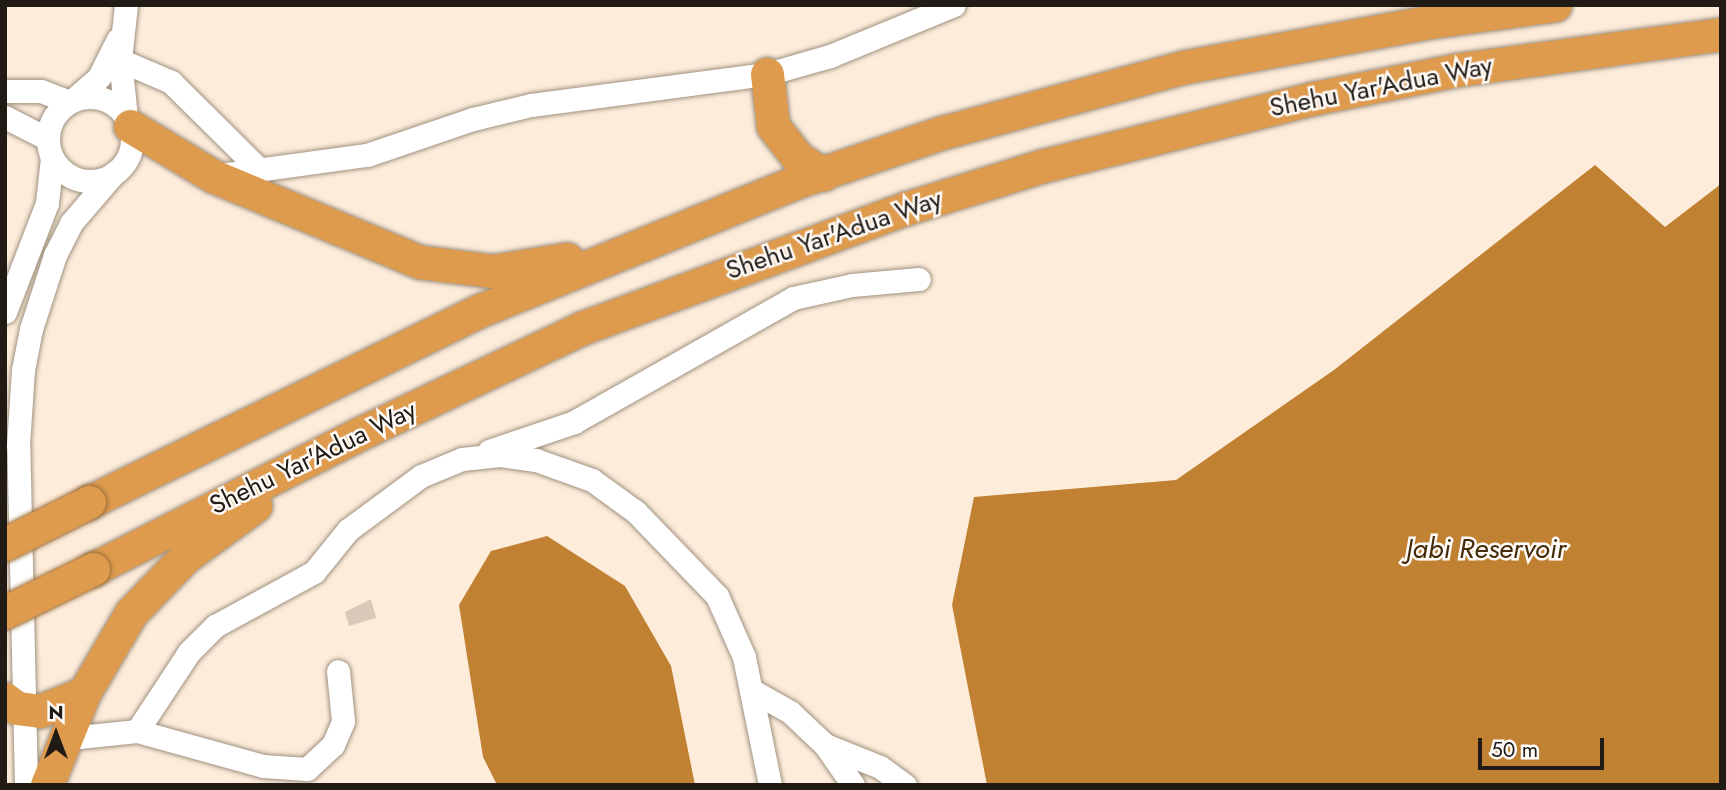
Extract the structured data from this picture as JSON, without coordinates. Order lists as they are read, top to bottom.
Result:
{
  "streets": {
    "highway": ["Shehu Yar'Adua Way"]
  },
  "water": ["Jabi Reservoir"],
  "scale_bar": "50 m",
  "north": "top"
}
